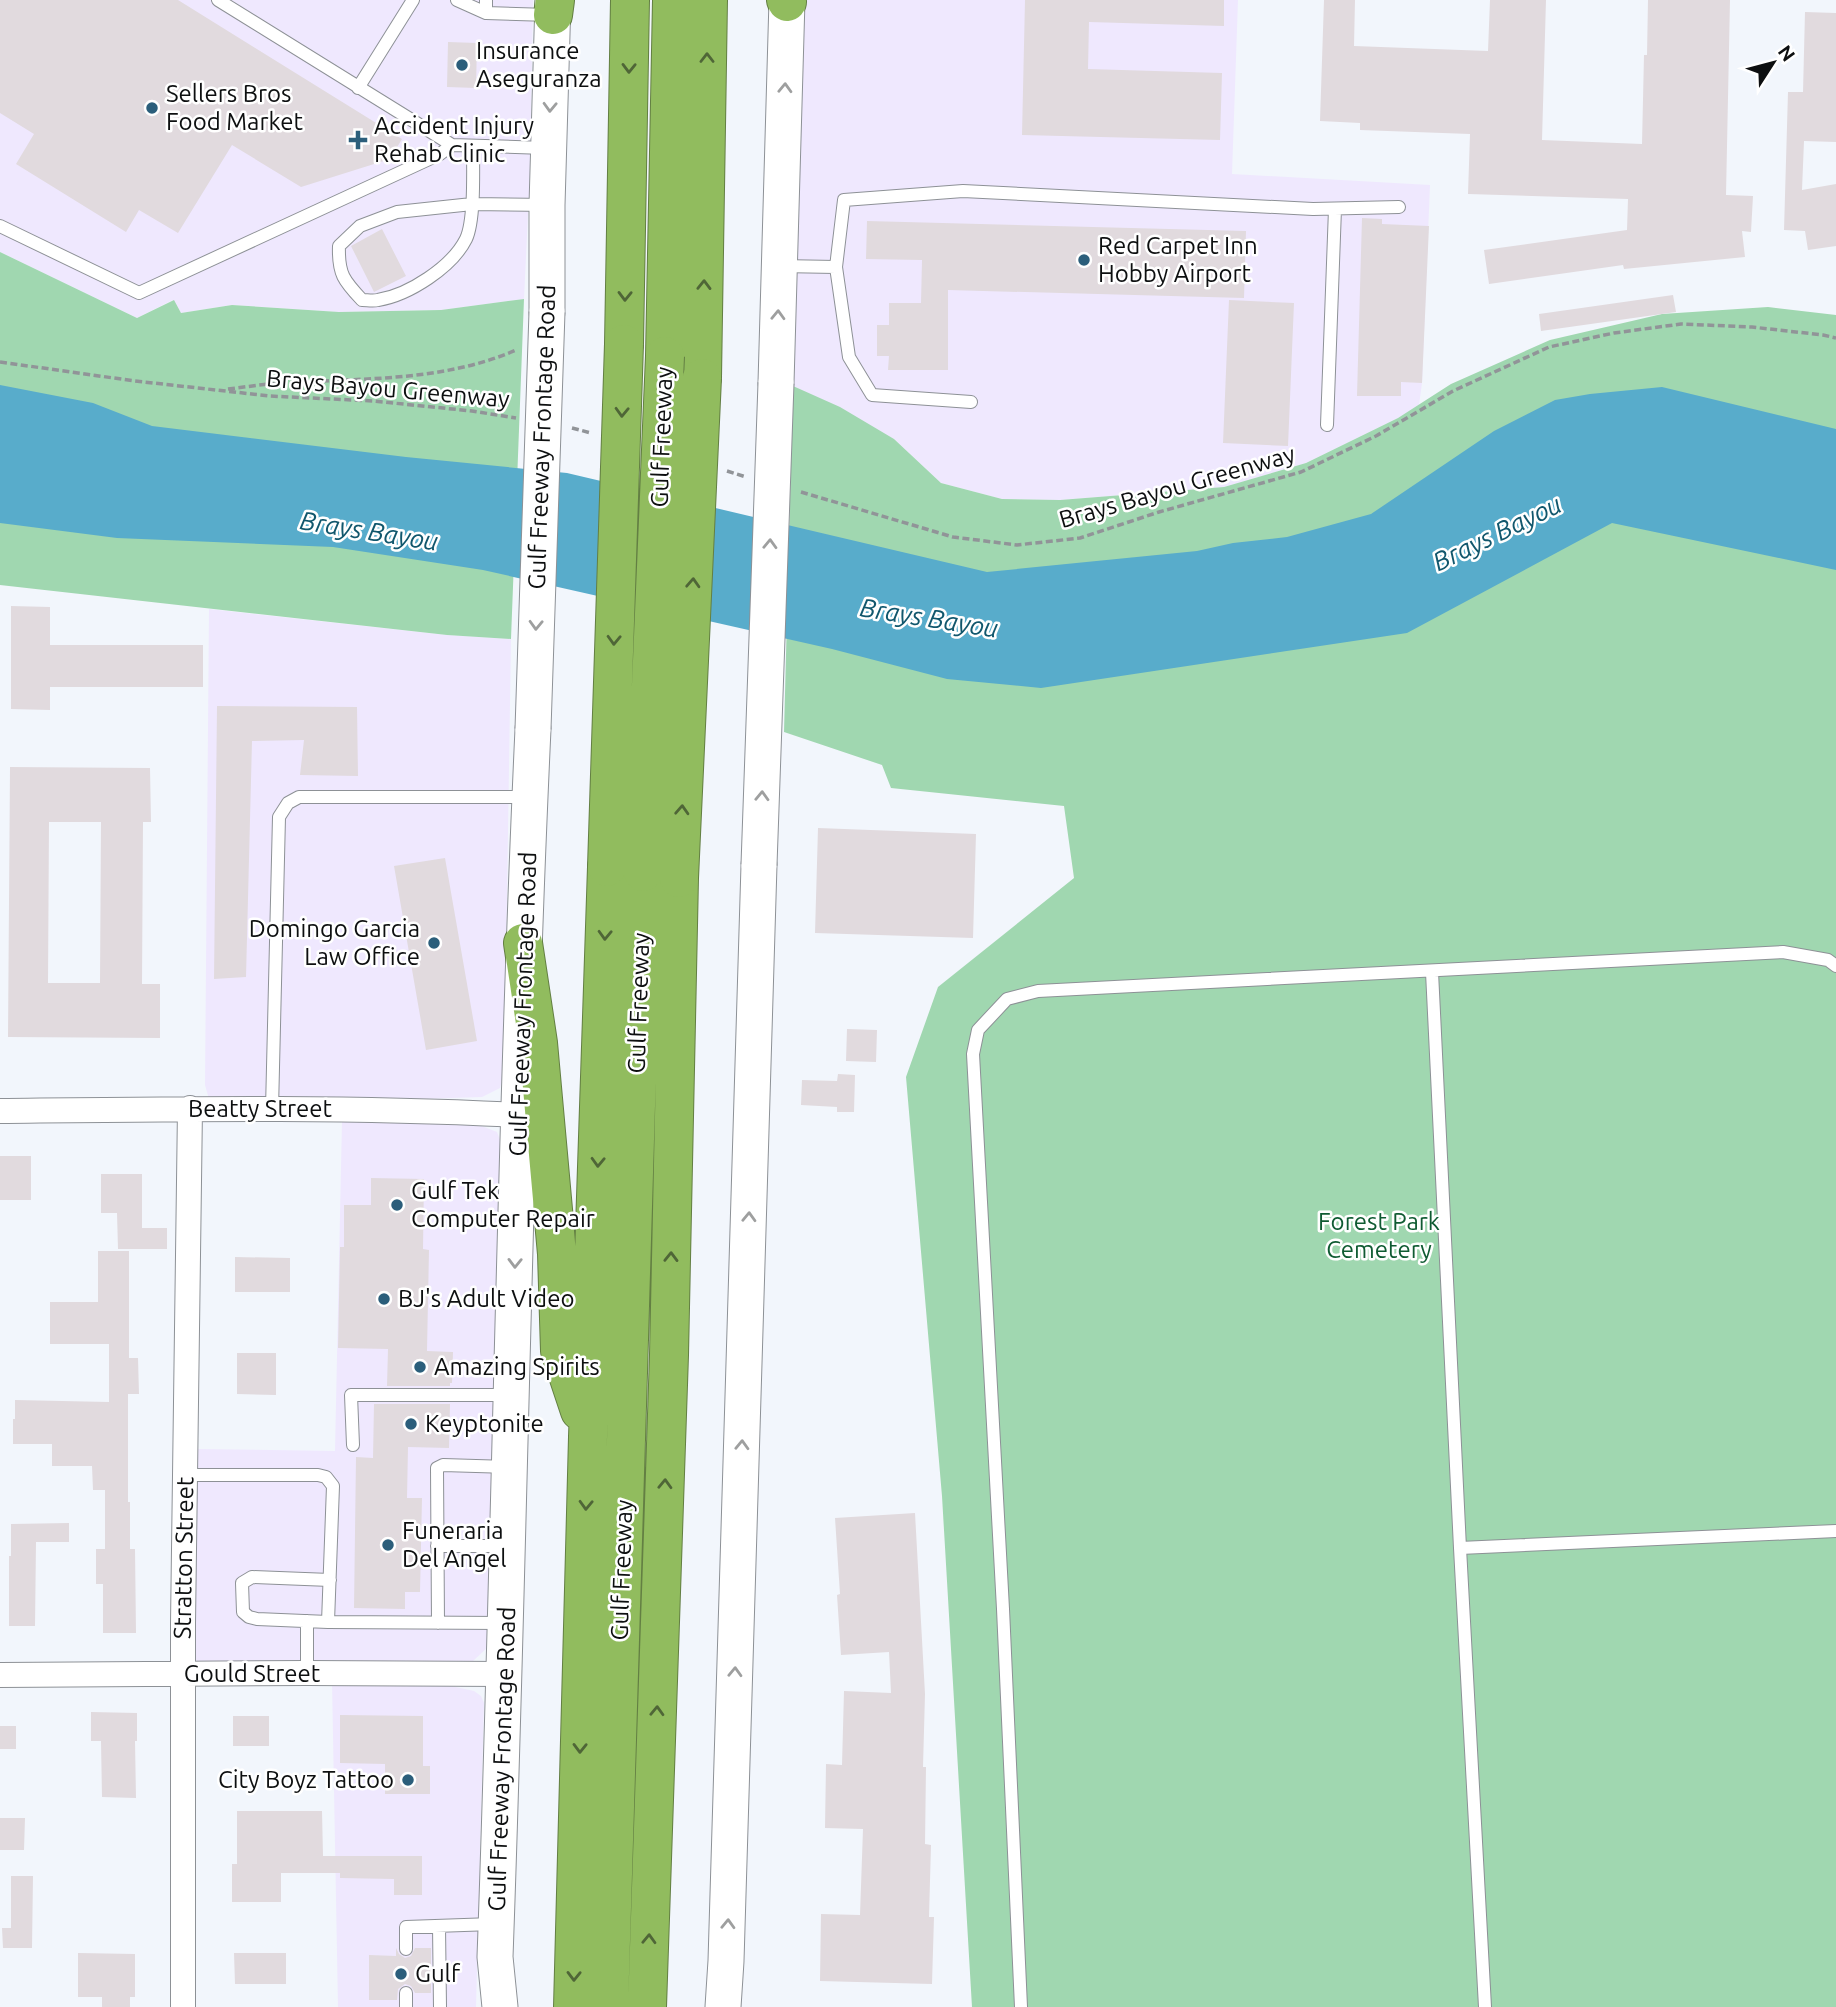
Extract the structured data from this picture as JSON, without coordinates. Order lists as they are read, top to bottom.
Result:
{
  "streets": {
    "highway": ["Gulf Freeway"],
    "main road": ["Gulf Freeway Frontage Road"],
    "street": ["Beatty Street", "Stratton Street", "Gould Street"],
    "path": ["Brays Bayou Greenway"]
  },
  "crossings": [
    ["Gulf Freeway Frontage Road", "Beatty Street"],
    ["Gulf Freeway Frontage Road", "Gould Street"],
    ["Beatty Street", "Stratton Street"],
    ["Stratton Street", "Gould Street"]
  ],
  "water": ["Brays Bayou"],
  "parks": ["Forest Park Cemetery"],
  "places": {
    "other": [
      "Insurance Aseguranza",
      "Sellers Bros Food Market",
      "Red Carpet Inn Hobby Airport",
      "Domingo Garcia Law Office",
      "Gulf Tek Computer Repair",
      "BJ's Adult Video",
      "Amazing Spirits",
      "Keyptonite",
      "Funeraria Del Angel",
      "City Boyz Tattoo",
      "Gulf"
    ],
    "health": ["Accident Injury Rehab Clinic"]
  },
  "north": "top right"
}
